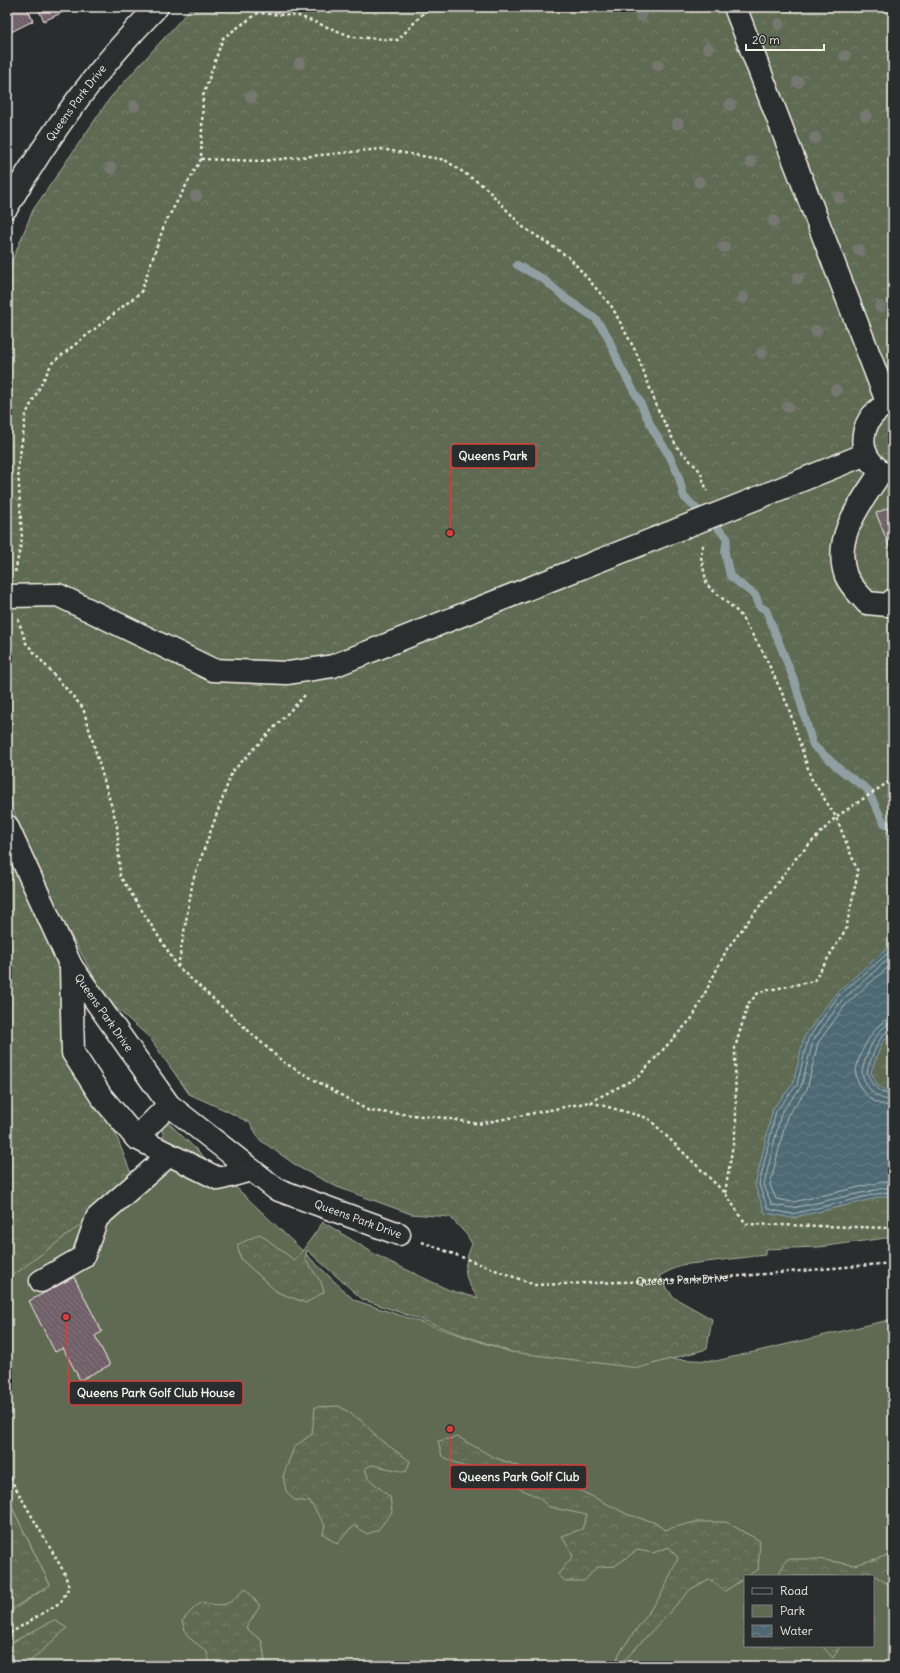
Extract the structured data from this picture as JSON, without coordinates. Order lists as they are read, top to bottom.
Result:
{
  "streets": {
    "street": ["Queens Park Drive"]
  },
  "places": ["Queens Park", "Queens Park Golf Club House", "Queens Park Golf Club"],
  "legend": ["Road", "Park", "Water"],
  "scale_bar": "20 m"
}
